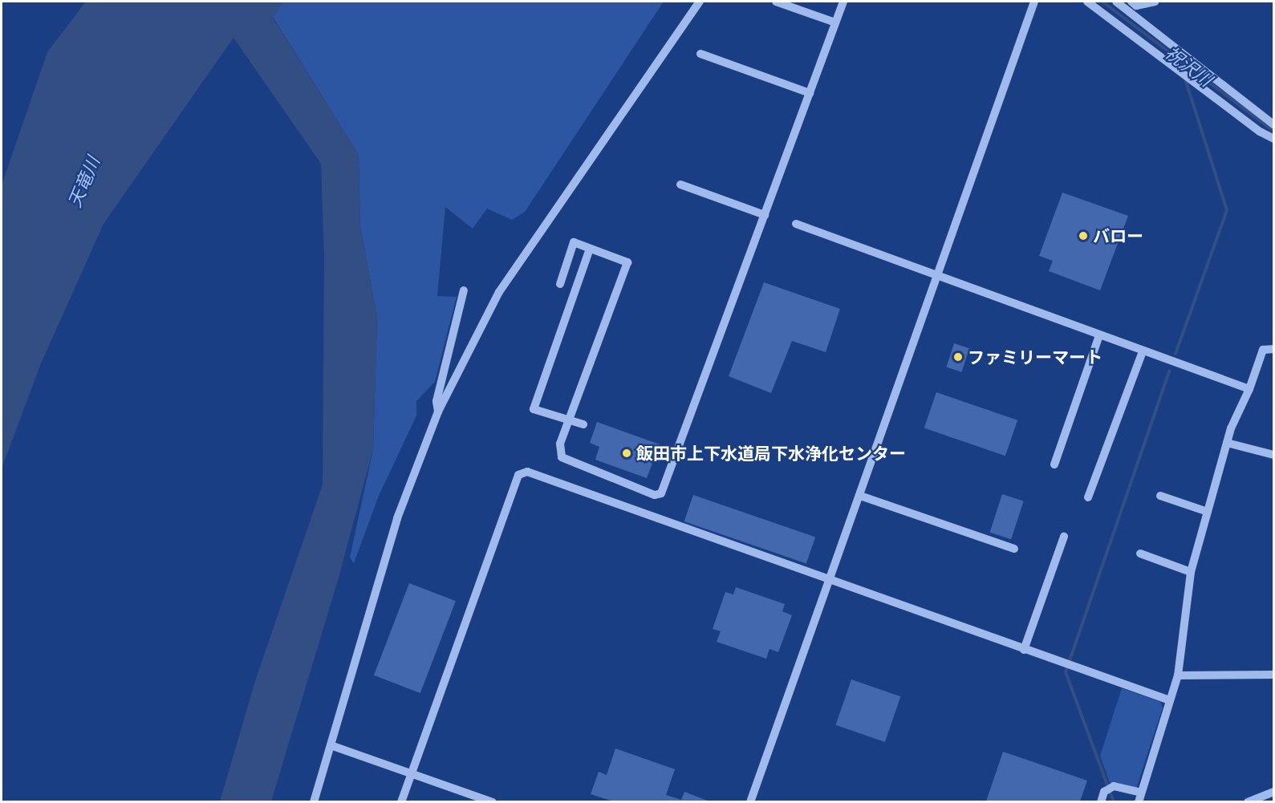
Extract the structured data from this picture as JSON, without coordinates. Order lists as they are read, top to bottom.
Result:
{
  "water": ["祝沢川", "天竜川"],
  "places": ["バロー", "ファミリーマート", "飯田市上下水道局下水浄化センター"]
}
